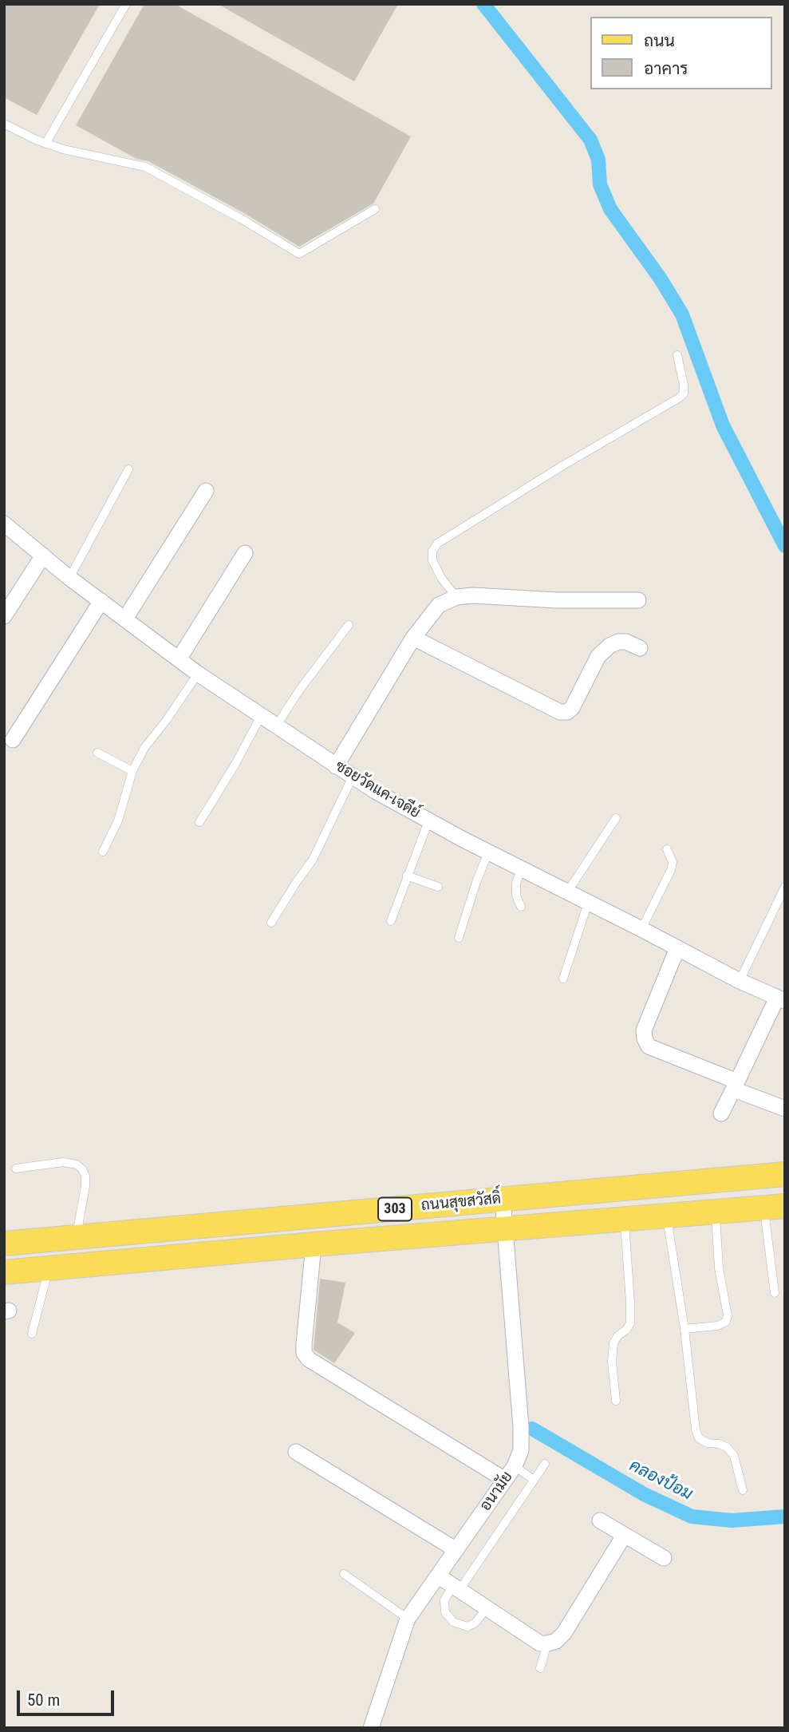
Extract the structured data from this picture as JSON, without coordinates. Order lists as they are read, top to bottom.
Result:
{
  "streets": {
    "main road": ["ถนนสุขสวัสดิ์", "303"],
    "street": ["ซอยวัดแค-เจดีย์", "อนามัย"]
  },
  "crossings": [
    ["ถนนสุขสวัสดิ์", "อนามัย"]
  ],
  "water": ["คลองป้อม"],
  "legend": ["ถนน", "อาคาร"],
  "scale_bar": "50 m"
}
